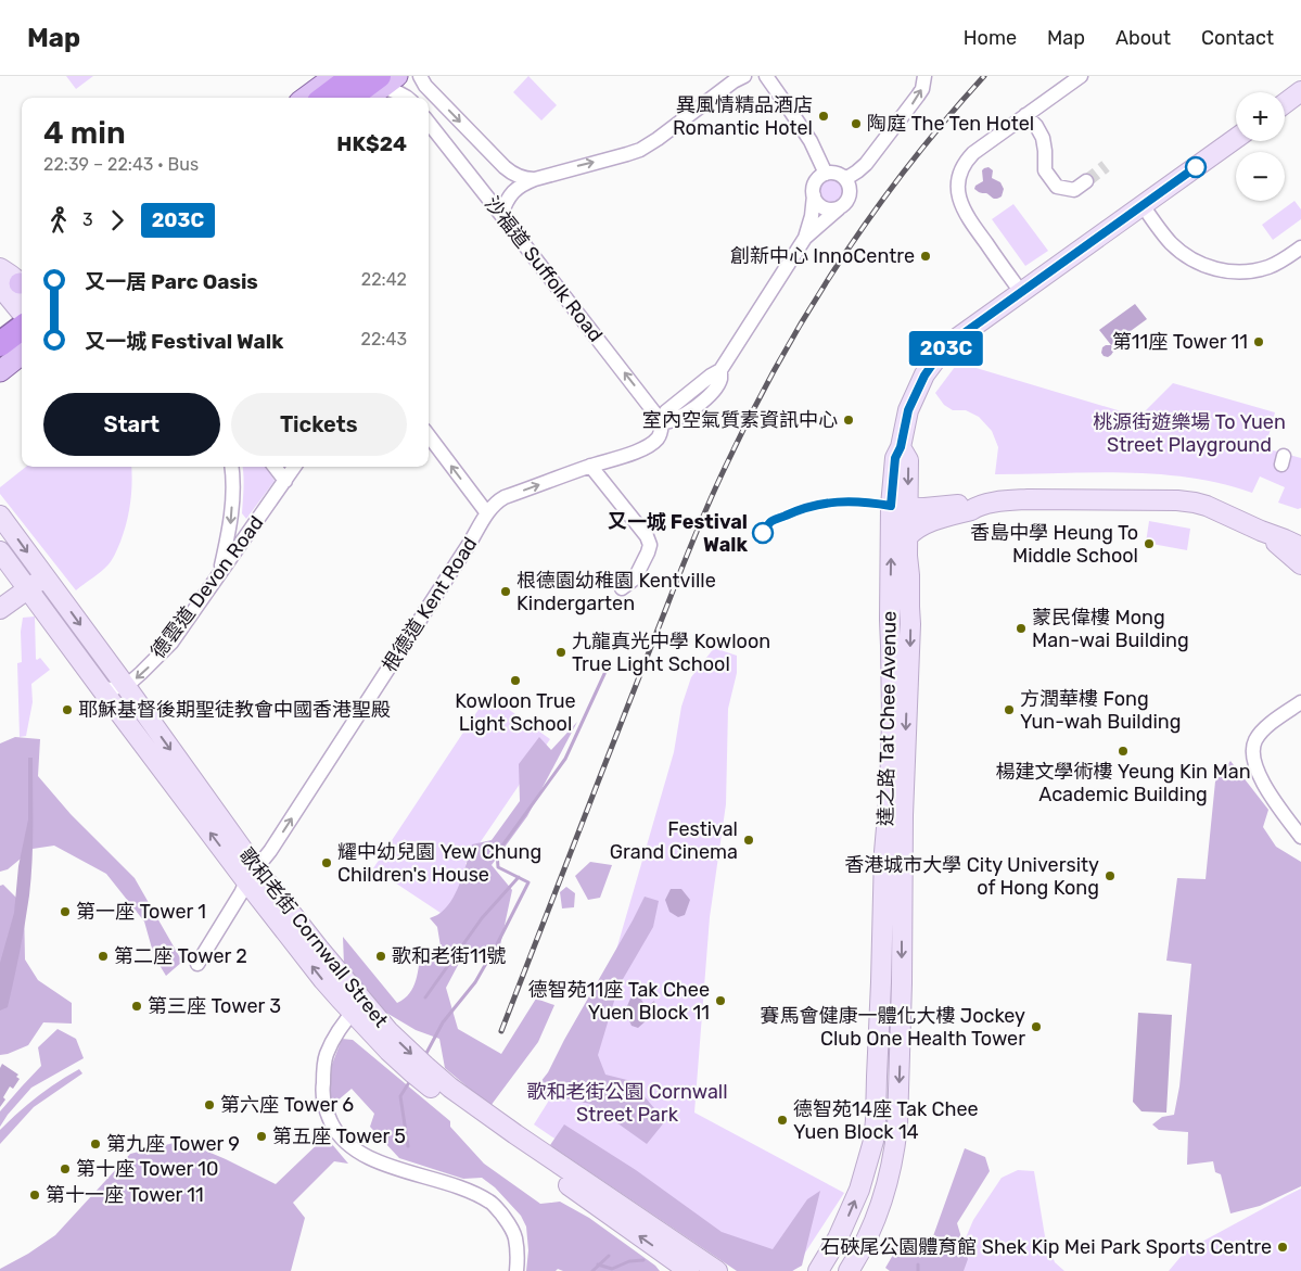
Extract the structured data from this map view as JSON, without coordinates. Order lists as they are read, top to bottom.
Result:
{
  "streets": {
    "main road": ["達之路 Tat Chee Avenue", "歌和老街 Cornwall Street"],
    "street": ["沙福道 Suffolk Road", "德雲道 Devon Road", "根德道 Kent Road"]
  },
  "crossings": [
    ["沙福道 Suffolk Road", "根德道 Kent Road"],
    ["德雲道 Devon Road", "歌和老街 Cornwall Street"],
    ["根德道 Kent Road", "歌和老街 Cornwall Street"]
  ],
  "one_way": ["沙福道 Suffolk Road", "德雲道 Devon Road", "根德道 Kent Road"],
  "parks": ["桃源街遊樂場 To Yuen Street Playground", "歌和老街公園 Cornwall Street Park"],
  "places": [
    "異風情精品酒店 Romantic Hotel",
    "陶庭 The Ten Hotel",
    "創新中心 InnoCentre",
    "第11座 Tower 11",
    "室內空氣質素資訊中心",
    "又一城 Festival Walk",
    "香島中學 Heung To Middle School",
    "根德園幼稚園 Kentville Kindergarten",
    "蒙民偉樓 Mong Man-wai Building",
    "九龍真光中學 Kowloon True Light School",
    "Kowloon True Light School",
    "耶穌基督後期聖徒教會中國香港聖殿",
    "方潤華樓 Fong Yun-wah Building",
    "楊建文學術樓 Yeung Kin Man Academic Building",
    "Festival Grand Cinema",
    "耀中幼兒園 Yew Chung Children's House",
    "香港城市大學 City University of Hong Kong",
    "第一座 Tower 1",
    "第二座 Tower 2",
    "歌和老街11號",
    "德智苑11座 Tak Chee Yuen Block 11",
    "第三座 Tower 3",
    "賽馬會健康一體化大樓 Jockey Club One Health Tower",
    "第六座 Tower 6",
    "德智苑14座 Tak Chee Yuen Block 14",
    "第五座 Tower 5",
    "第九座 Tower 9",
    "第十座 Tower 10",
    "第十一座 Tower 11",
    "石硤尾公園體育館 Shek Kip Mei Park Sports Centre"
  ],
  "lines": ["bus line 203C"],
  "page": {
    "header": "Map",
    "nav": [
      "Home",
      "Map",
      "About",
      "Contact"
    ],
    "on_map": "203C",
    "map_buttons": ["+", "−"],
    "heading": ["4 min", "22:39 – 22:43 · Bus", "HK$24"],
    "legs": ["3", "203C"],
    "list": [
      {
        "name": "又一居 Parc Oasis",
        "value": "22:42"
      },
      {
        "name": "又一城 Festival Walk",
        "value": "22:43"
      }
    ],
    "buttons": ["Start", "Tickets"]
  }
}
